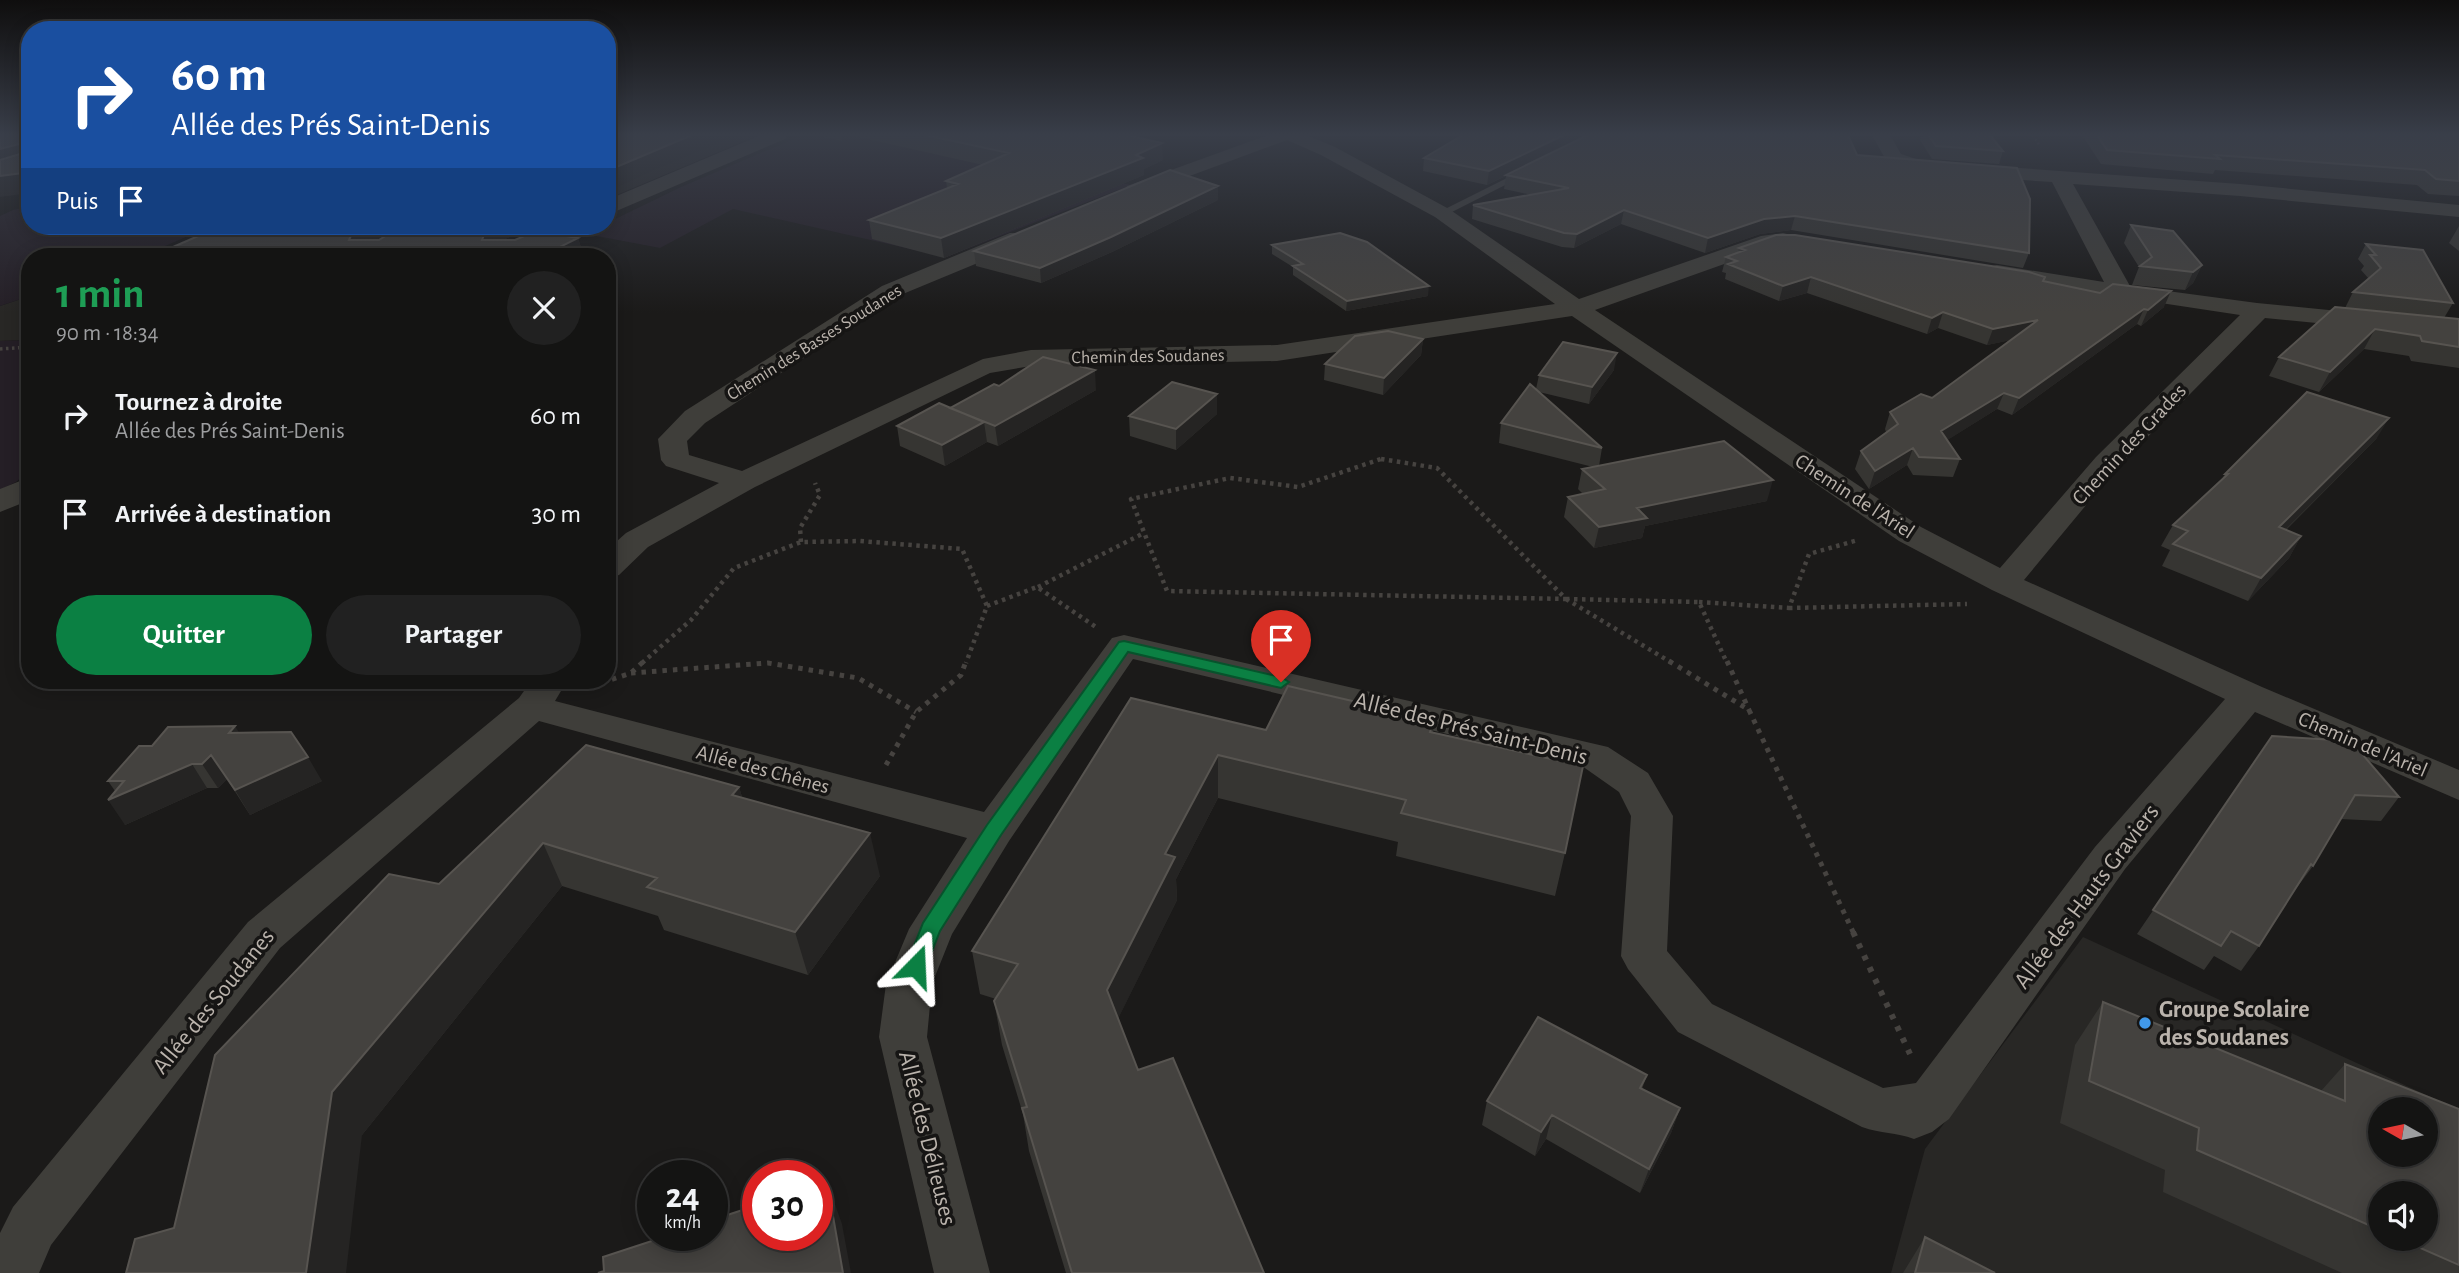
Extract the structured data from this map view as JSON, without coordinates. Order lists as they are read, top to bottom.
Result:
{
  "streets": {
    "street": [
      "Chemin des Basses Soudanes",
      "Chemin des Soudanes",
      "Chemin des Grades",
      "Chemin de l'Ariel",
      "Allée des Prés Saint-Denis",
      "Allée des Chênes",
      "Allée des Hauts Graviers",
      "Allée des Soudanes",
      "Allée des Délieuses"
    ]
  },
  "crossings": [
    ["Chemin des Basses Soudanes", "Chemin des Soudanes"],
    ["Chemin des Soudanes", "Chemin de l'Ariel"],
    ["Chemin des Grades", "Chemin de l'Ariel"],
    ["Chemin de l'Ariel", "Allée des Hauts Graviers"],
    ["Allée des Prés Saint-Denis", "Allée des Hauts Graviers"],
    ["Allée des Prés Saint-Denis", "Allée des Délieuses"],
    ["Allée des Chênes", "Allée des Soudanes"],
    ["Allée des Chênes", "Allée des Délieuses"]
  ],
  "places": ["Groupe Scolaire des Soudanes"],
  "north": "left",
  "page": {
    "turn": ["60 m", "Allée des Prés Saint-Denis"],
    "then": "Puis",
    "heading": ["1 min", "90 m · 18:34"],
    "list": [
      {
        "name": "Tournez à droite",
        "note": "Allée des Prés Saint-Denis",
        "value": "60 m"
      },
      {
        "name": "Arrivée à destination",
        "value": "30 m"
      }
    ],
    "buttons": ["Quitter", "Partager"],
    "speed": "24 km/h",
    "limit": "30"
  }
}
